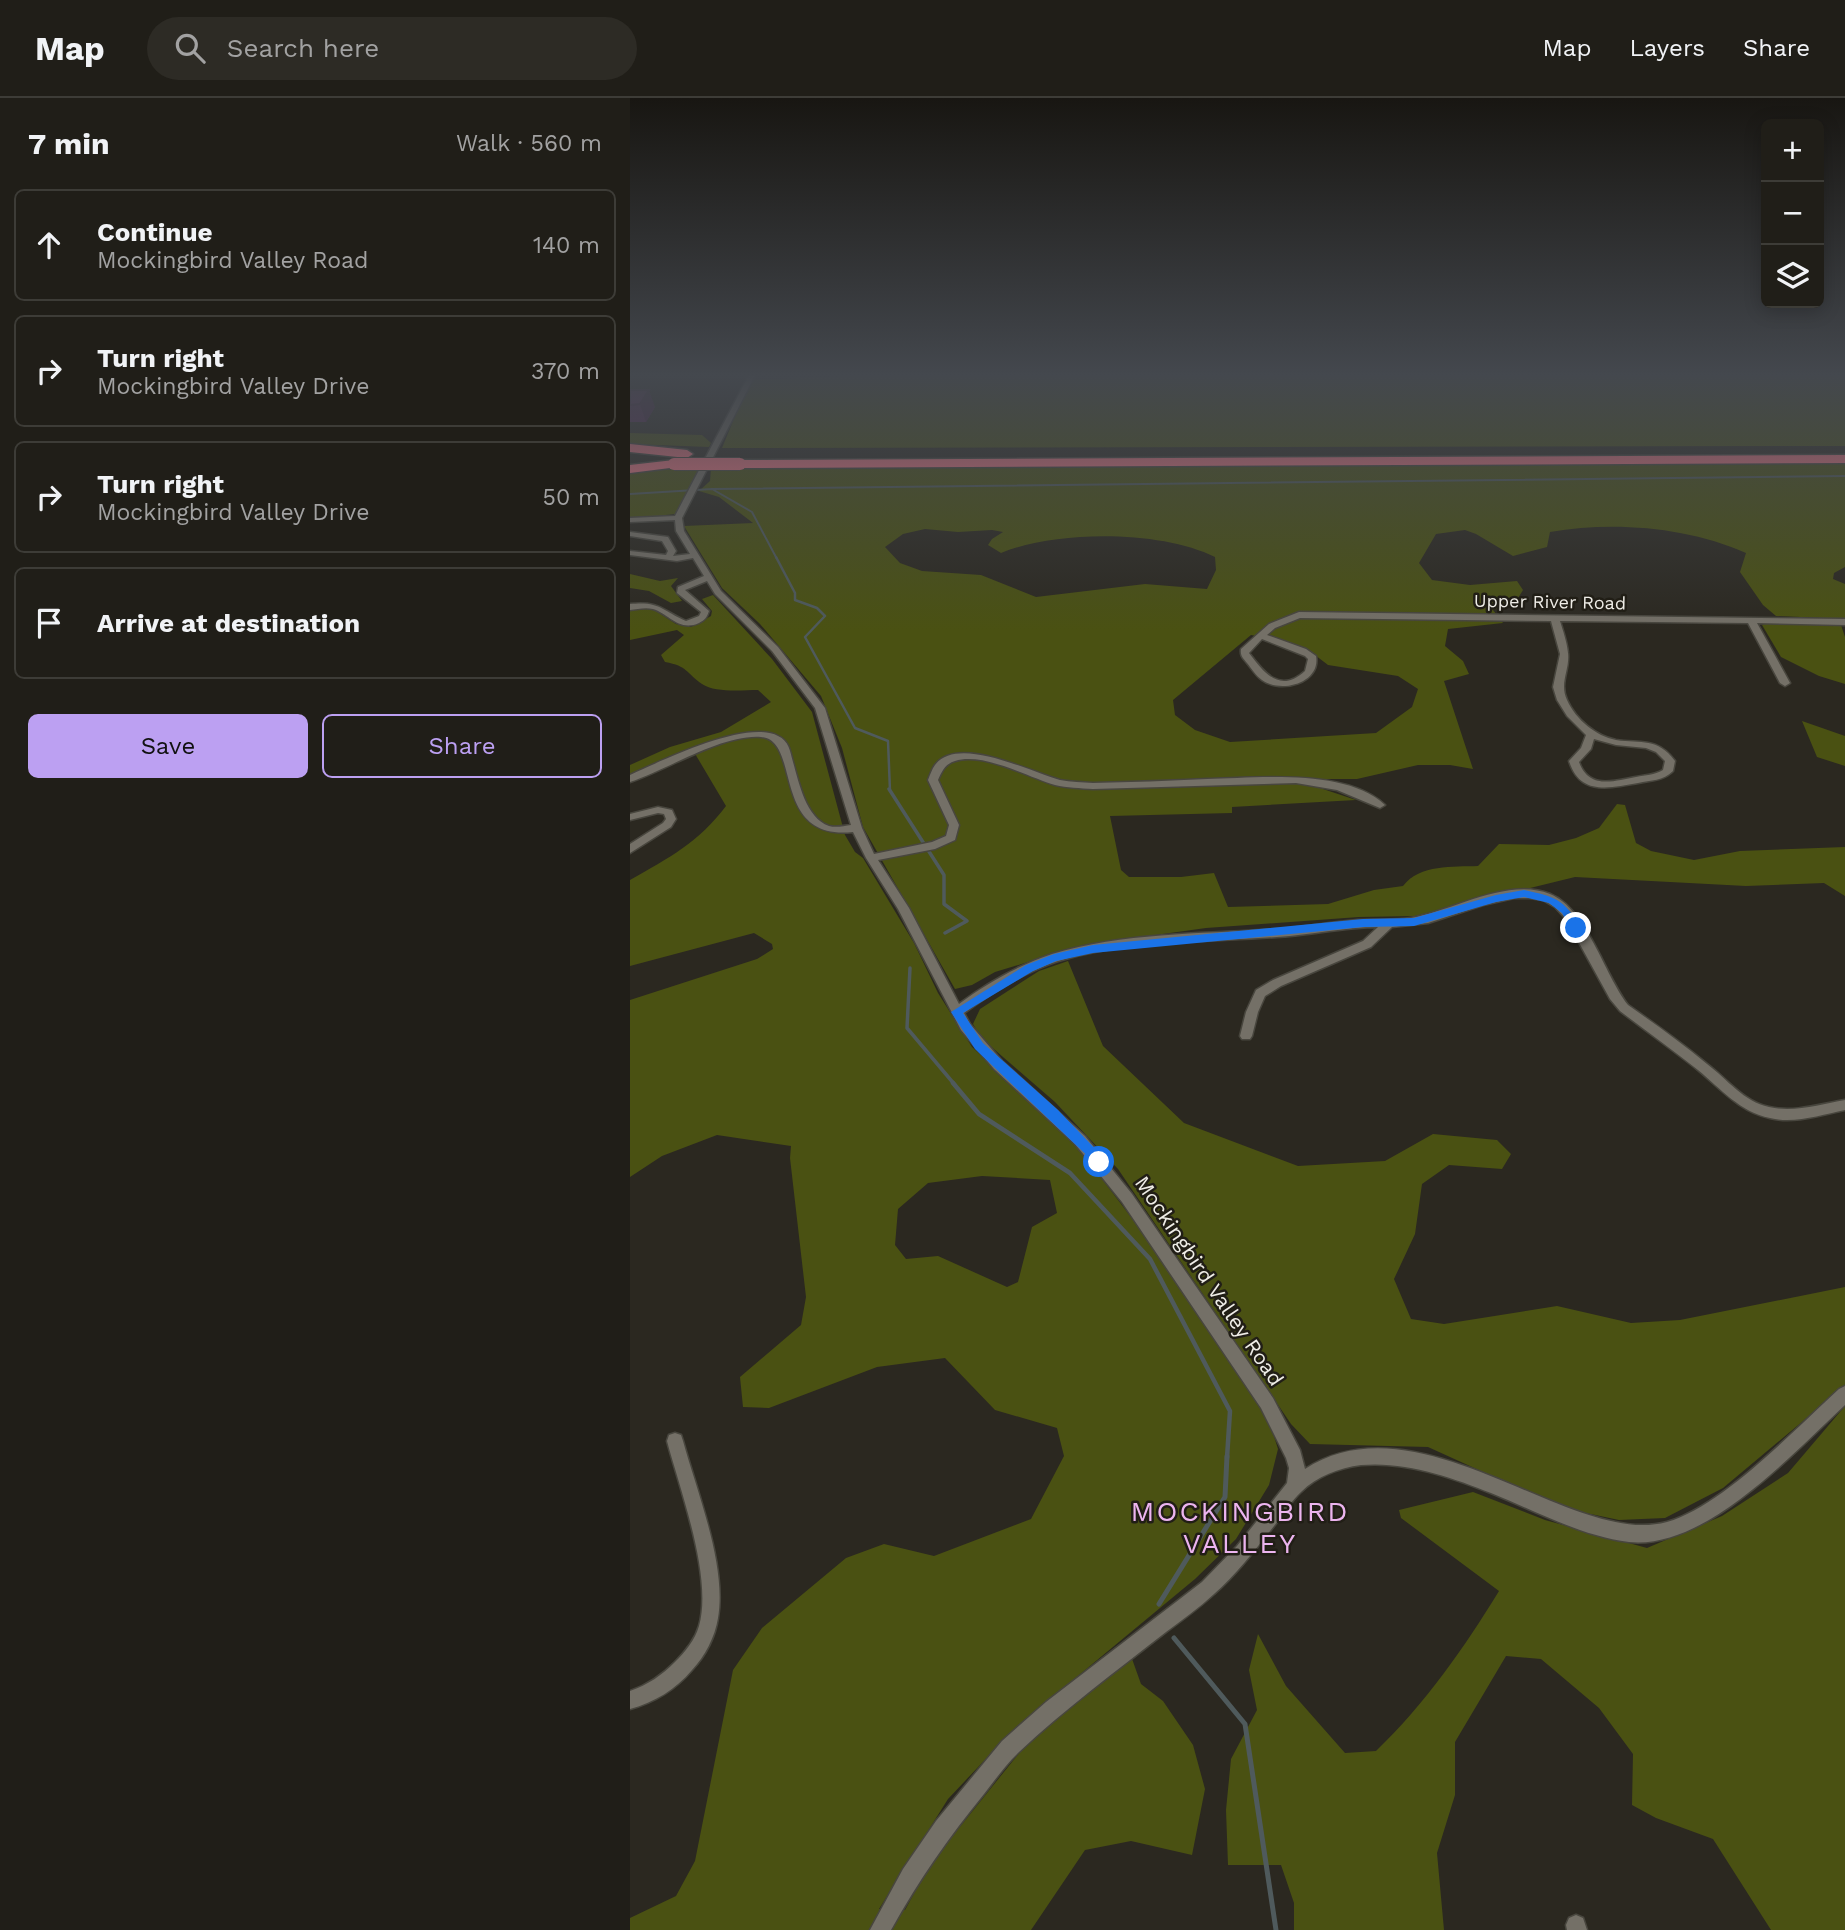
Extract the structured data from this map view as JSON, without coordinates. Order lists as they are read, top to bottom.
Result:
{
  "streets": {
    "street": ["Upper River Road", "Mockingbird Valley Road"]
  },
  "districts": ["MOCKINGBIRD VALLEY"],
  "page": {
    "header": "Map",
    "search": "Search here",
    "nav": ["Map", "Layers", "Share"],
    "heading": ["7 min", "Walk · 560 m"],
    "map_buttons": ["+", "−"],
    "list": [
      ["Continue", "Mockingbird Valley Road", "140 m"],
      ["Turn right", "Mockingbird Valley Drive", "370 m"],
      ["Turn right", "Mockingbird Valley Drive", "50 m"],
      "Arrive at destination"
    ],
    "buttons": ["Save", "Share"]
  }
}
